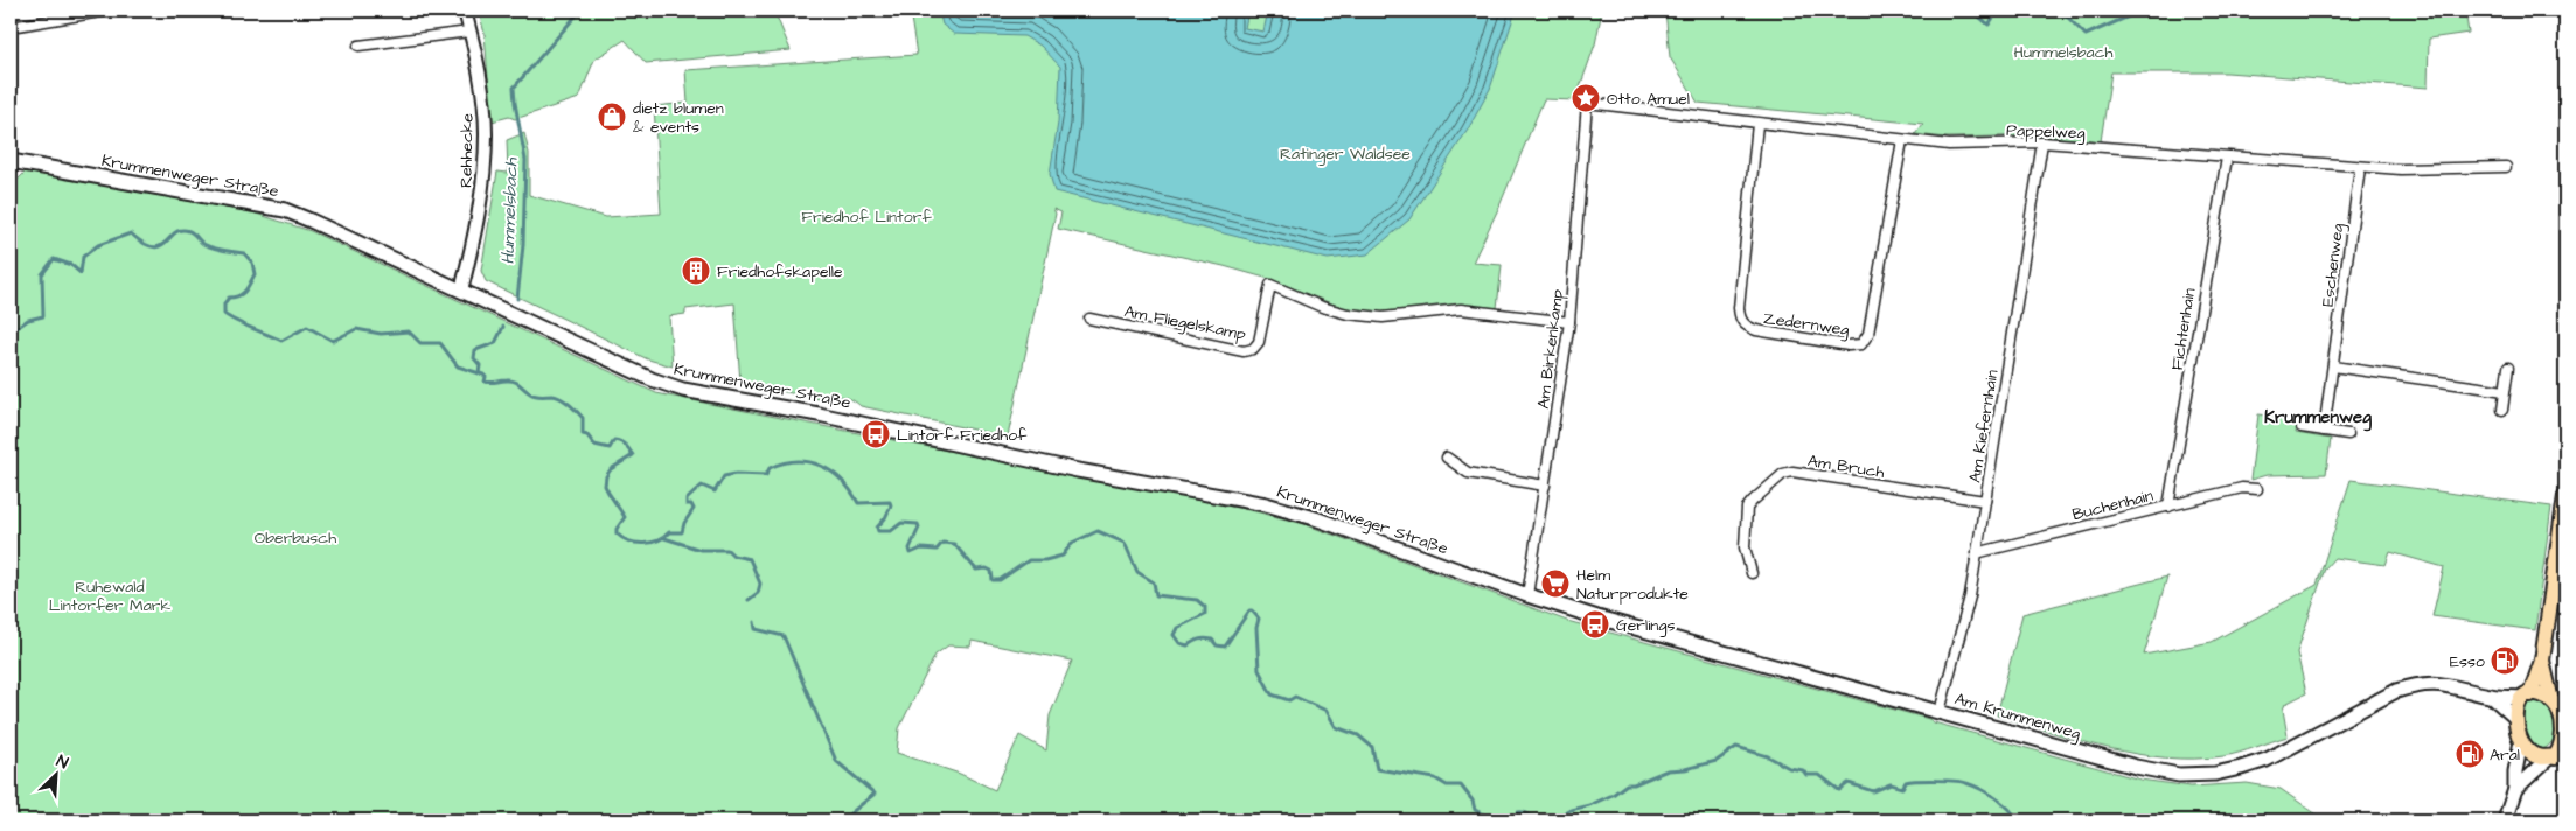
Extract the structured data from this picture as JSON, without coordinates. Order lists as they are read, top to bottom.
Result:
{
  "streets": {
    "main road": ["Krummenweger Straße", "Am Krummenweg"],
    "street": [
      "Pappelweg",
      "Rehhecke",
      "Eschenweg",
      "Am Fliegelskamp",
      "Zedernweg",
      "Fichtenhain",
      "Am Birkenkamp",
      "Am Kiefernhain",
      "Am Bruch",
      "Buchenhain"
    ]
  },
  "crossings": [
    ["Pappelweg", "Eschenweg"],
    ["Pappelweg", "Zedernweg"],
    ["Pappelweg", "Fichtenhain"],
    ["Pappelweg", "Am Birkenkamp"],
    ["Pappelweg", "Am Kiefernhain"],
    ["Rehhecke", "Krummenweger Straße"],
    ["Krummenweger Straße", "Am Birkenkamp"],
    ["Krummenweger Straße", "Am Krummenweg"],
    ["Am Fliegelskamp", "Am Birkenkamp"],
    ["Fichtenhain", "Buchenhain"],
    ["Am Birkenkamp", "Am Krummenweg"],
    ["Am Kiefernhain", "Am Bruch"],
    ["Am Kiefernhain", "Buchenhain"],
    ["Am Kiefernhain", "Am Krummenweg"]
  ],
  "districts": ["Krummenweg"],
  "water": ["Hummelsbach"],
  "parks": [
    "Hummelsbach",
    "Ratinger Waldsee",
    "Friedhof Lintorf",
    "Oberbusch",
    "Ruhewald Lintorfer Mark"
  ],
  "places": {
    "place": ["Otto Amuel"],
    "shop": ["dietz blumen & events"],
    "building": ["Friedhofskapelle"],
    "bus stop": ["Lintorf Friedhof", "Gerlings"],
    "supermarket": ["Helm Naturprodukte"],
    "fuel station": ["Esso", "Aral"]
  },
  "north": "top right"
}
